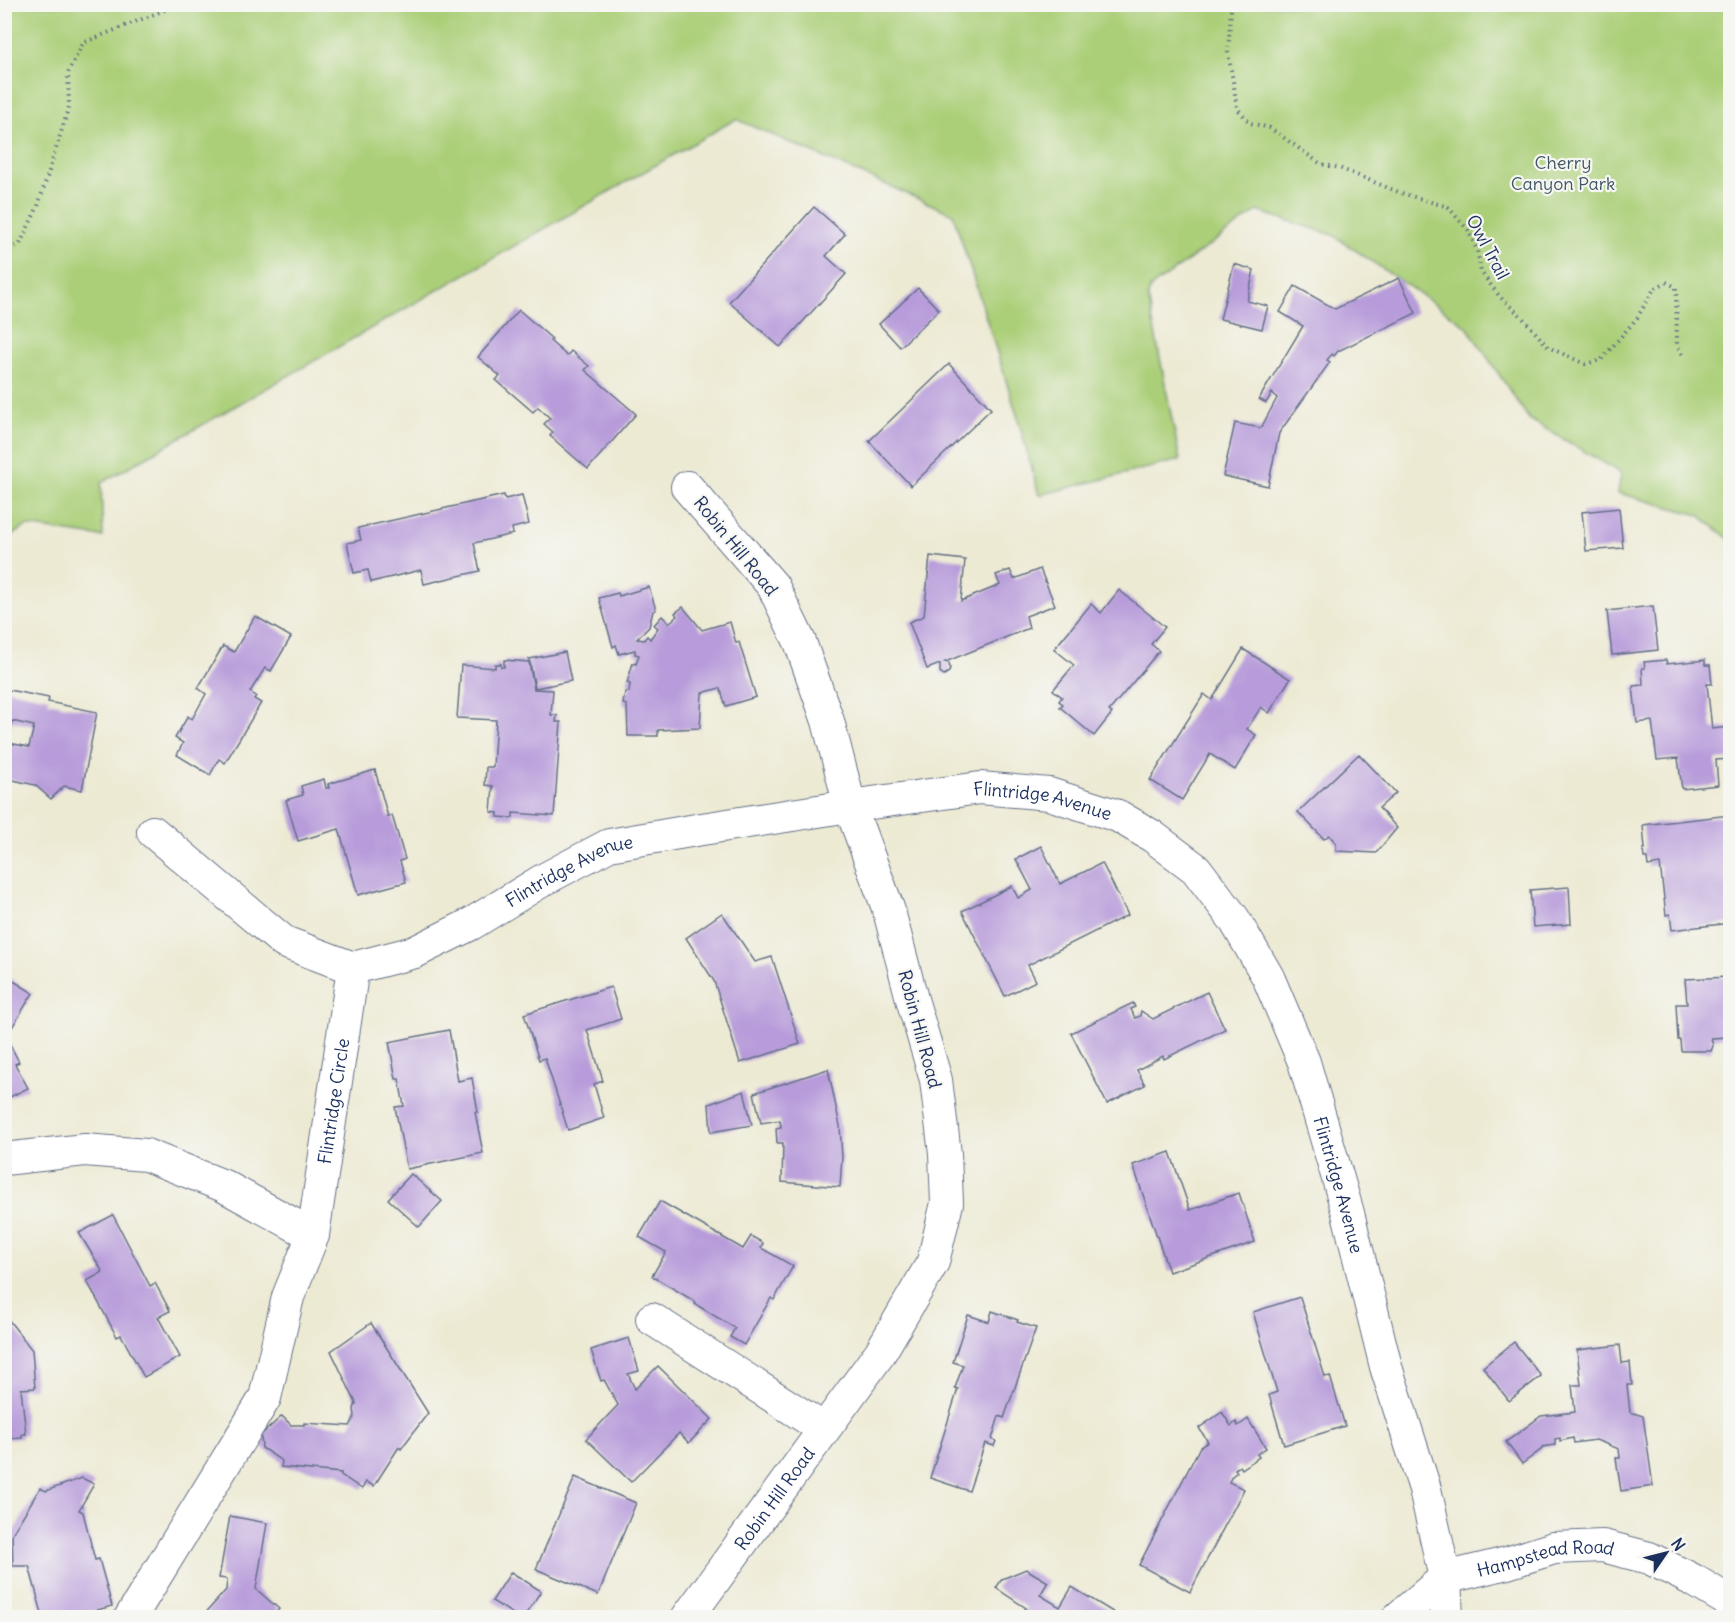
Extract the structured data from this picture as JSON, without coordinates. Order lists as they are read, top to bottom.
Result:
{
  "streets": {
    "street": [
      "Robin Hill Road",
      "Flintridge Avenue",
      "Flintridge Circle",
      "Hampstead Road"
    ],
    "path": ["Owl Trail"]
  },
  "crossings": [
    ["Robin Hill Road", "Flintridge Avenue"],
    ["Flintridge Avenue", "Flintridge Circle"],
    ["Flintridge Avenue", "Hampstead Road"]
  ],
  "parks": ["Cherry Canyon Park"],
  "north": "top right"
}
